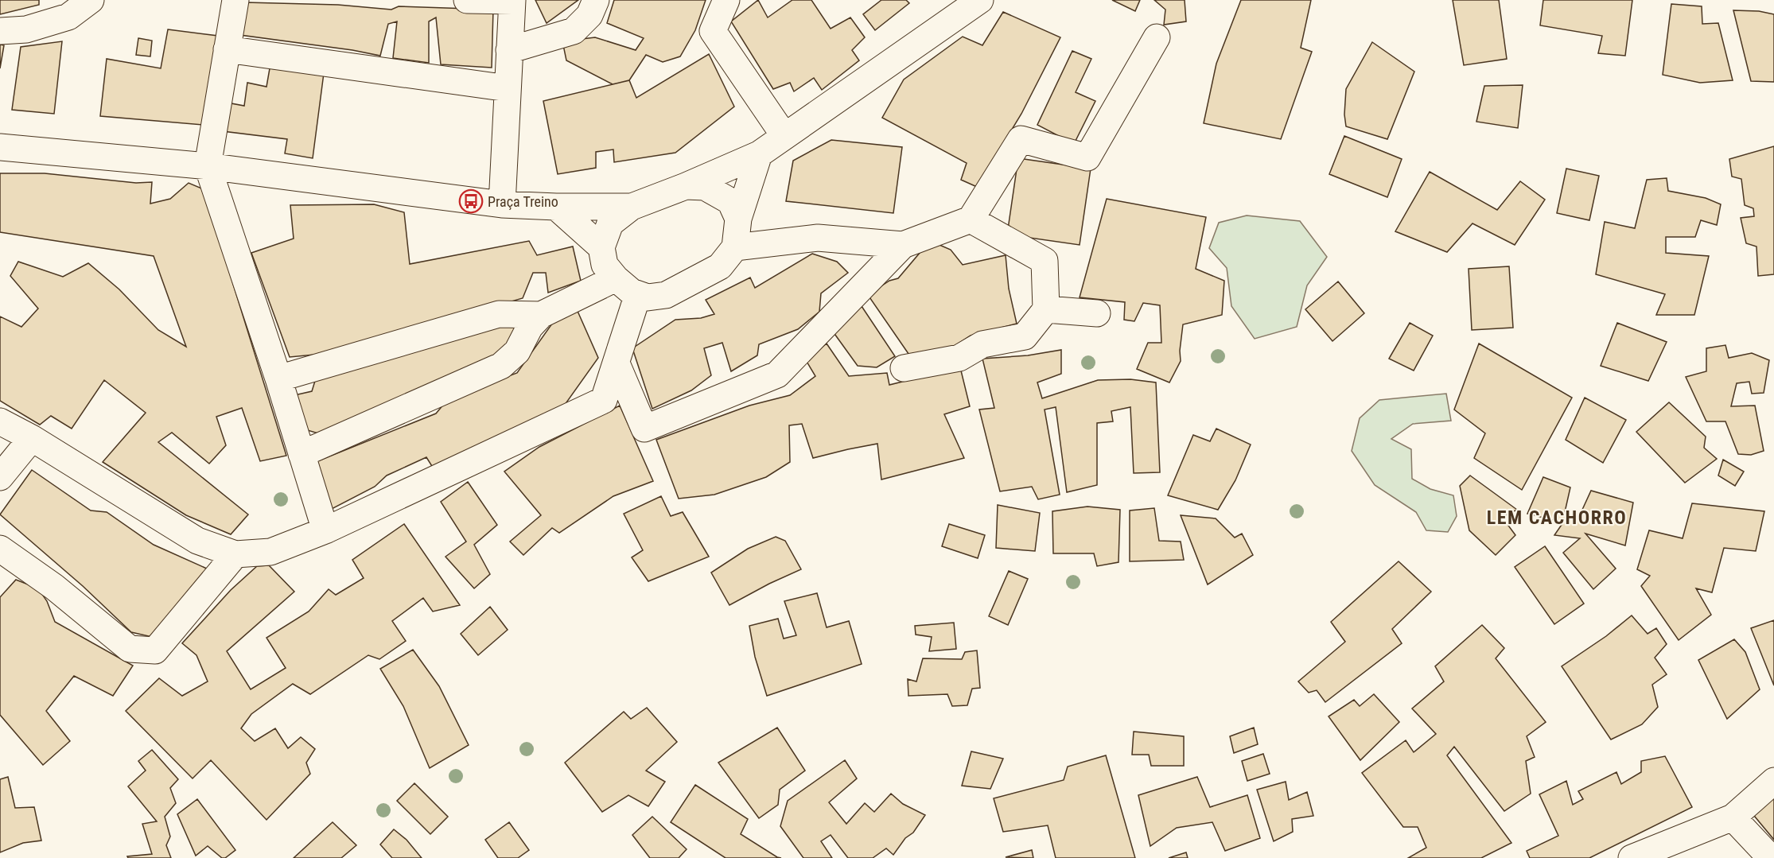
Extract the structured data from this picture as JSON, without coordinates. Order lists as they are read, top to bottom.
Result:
{
  "districts": ["LEM CACHORRO"],
  "places": {
    "bus stop": ["Praça Treino"]
  }
}
